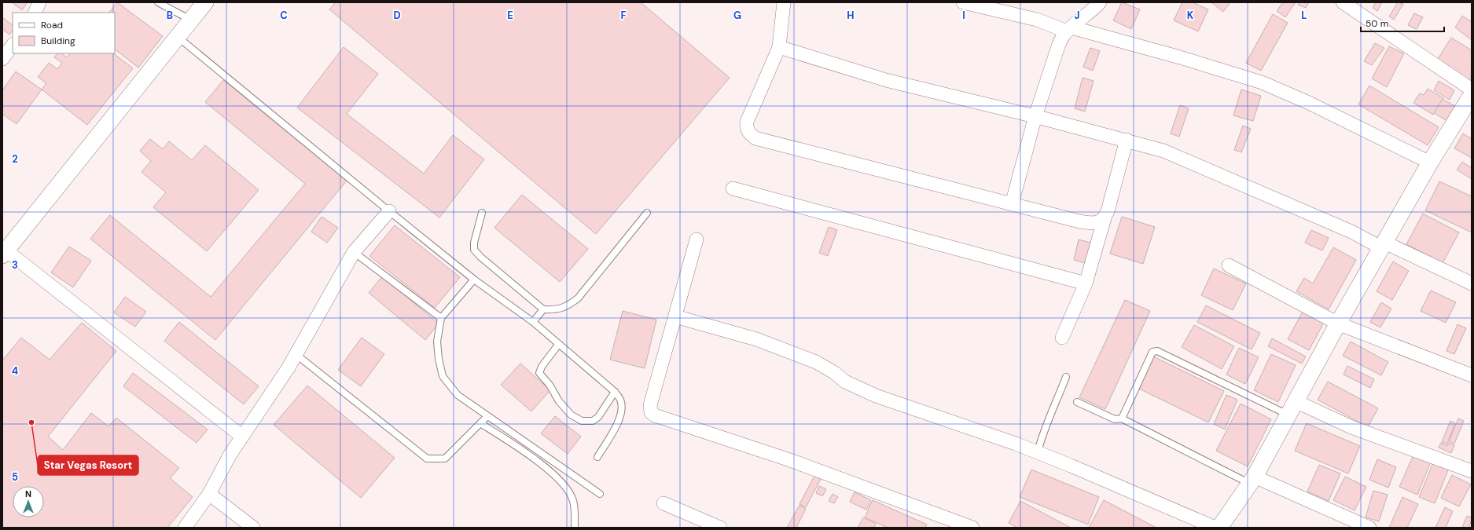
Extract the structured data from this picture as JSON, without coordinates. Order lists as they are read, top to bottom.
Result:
{
  "places": ["Star Vegas Resort"],
  "legend": ["Road", "Building"],
  "scale_bar": "50 m",
  "north": "top",
  "grid": {
    "columns": [
      "B",
      "C",
      "D",
      "E",
      "F",
      "G",
      "H",
      "I",
      "J",
      "K",
      "L"
    ],
    "rows": [
      "2",
      "3",
      "4",
      "5"
    ]
  }
}
